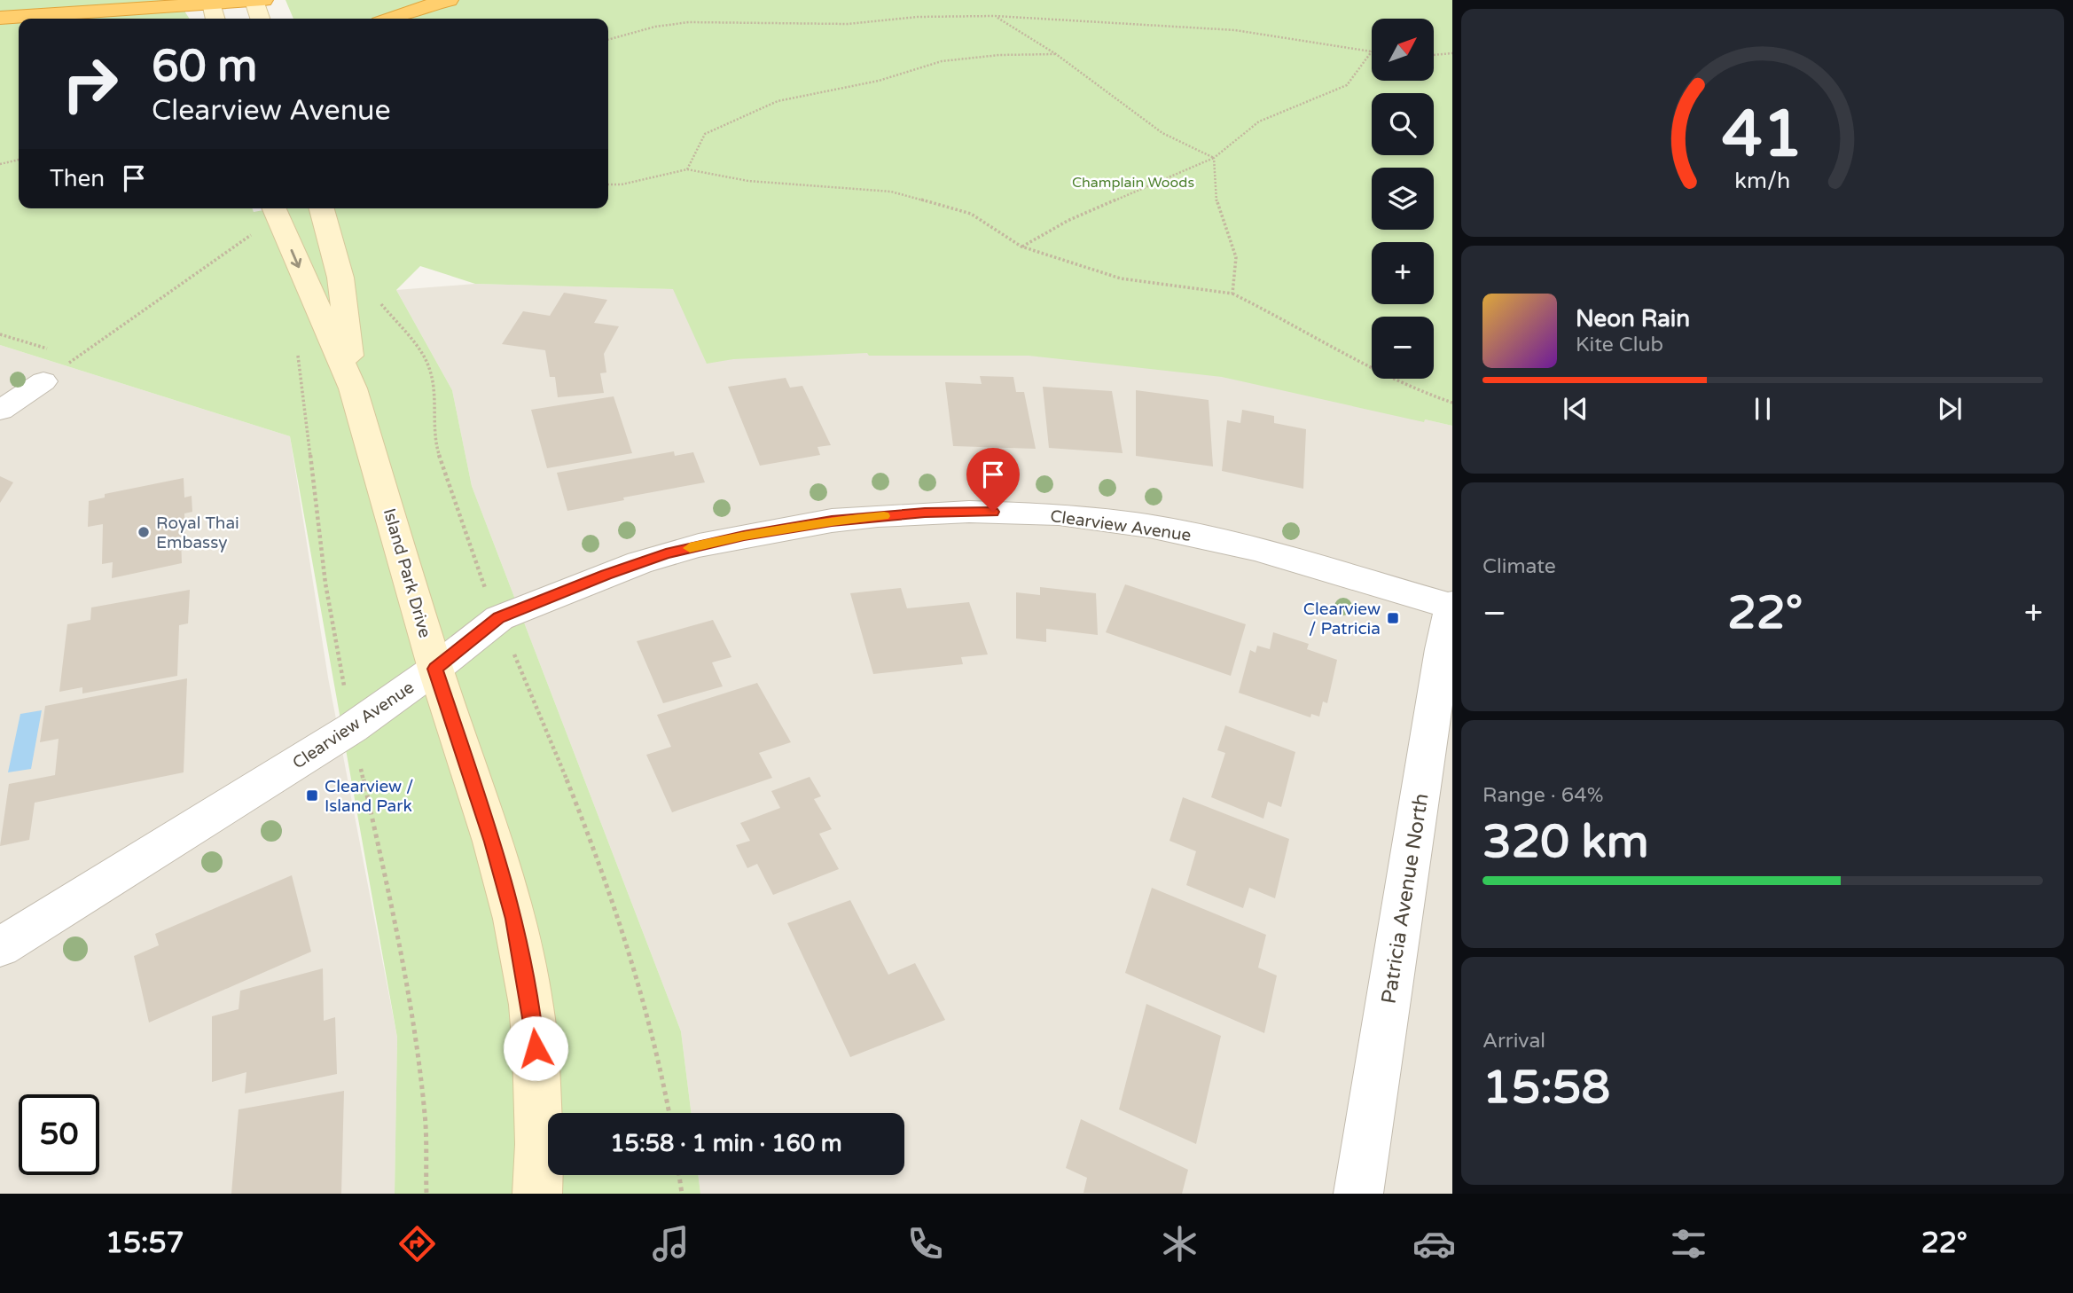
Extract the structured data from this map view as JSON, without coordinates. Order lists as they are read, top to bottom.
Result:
{
  "streets": {
    "main road": ["Island Park Drive"],
    "street": ["Clearview Avenue", "Patricia Avenue North"]
  },
  "crossings": [
    ["Clearview Avenue", "Island Park Drive"],
    ["Clearview Avenue", "Patricia Avenue North"]
  ],
  "parks": ["Champlain Woods"],
  "places": {
    "other": ["Royal Thai Embassy"],
    "transit": ["Clearview / Patricia", "Clearview / Island Park"]
  },
  "north": "top right",
  "page": {
    "map_buttons": ["+", "−"],
    "turn": ["60 m", "Clearview Avenue"],
    "then": "Then",
    "song": ["Neon Rain", "Kite Club"],
    "tile": [
      "Climate",
      ["Range · 64%", "320 km"],
      ["Arrival", "15:58"]
    ],
    "heat": ["−", "22°", "+"],
    "limit": "50",
    "trip": "15:58 · 1 min · 160 m",
    "tabs": ["15:57", "22°"],
    "gauge": ["41", "km/h"]
  }
}
